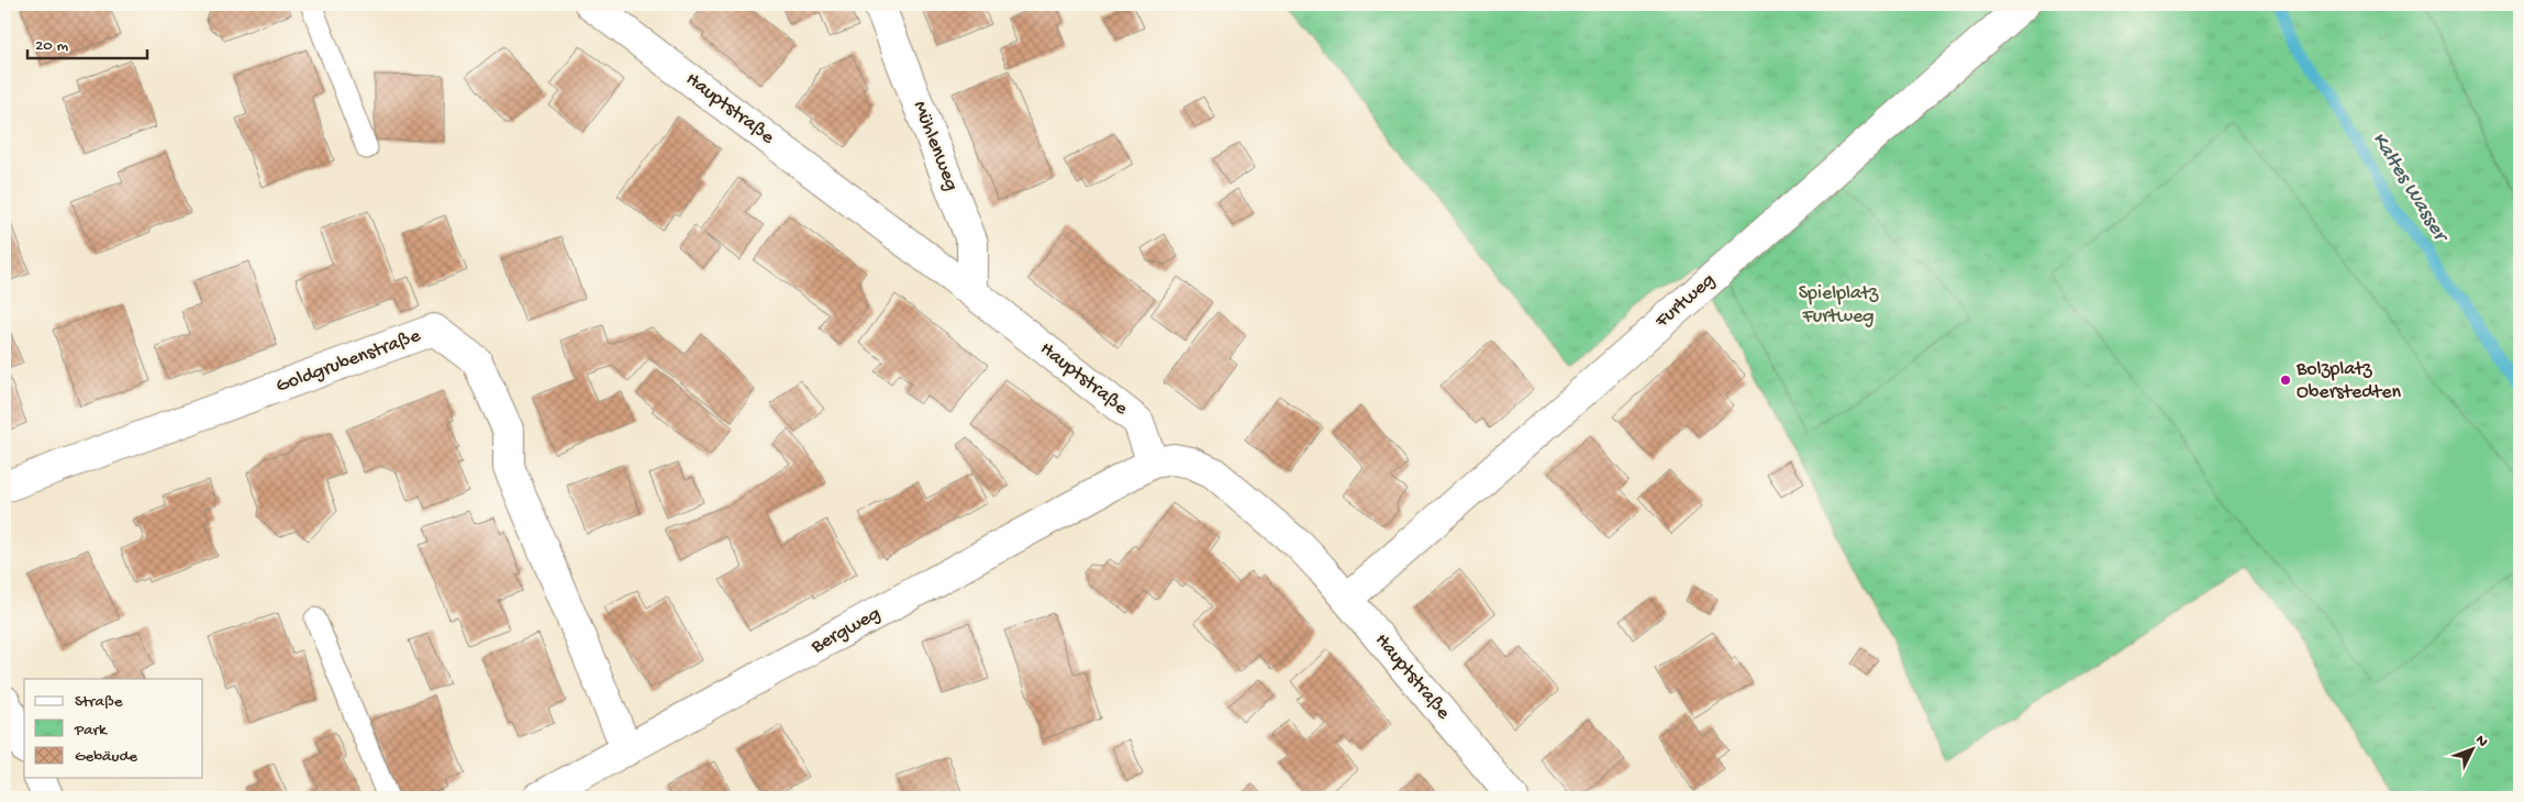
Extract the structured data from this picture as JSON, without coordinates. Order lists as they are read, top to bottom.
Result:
{
  "streets": {
    "street": [
      "Hauptstraße",
      "Mühlenweg",
      "Furtweg",
      "Goldgrubenstraße",
      "Bergweg"
    ]
  },
  "crossings": [
    ["Hauptstraße", "Mühlenweg"],
    ["Hauptstraße", "Furtweg"],
    ["Hauptstraße", "Bergweg"],
    ["Goldgrubenstraße", "Bergweg"]
  ],
  "water": ["Kaltes Wasser"],
  "parks": ["Spielplatz Furtweg"],
  "places": ["Bolzplatz Oberstedten"],
  "legend": ["Straße", "Park", "Gebäude"],
  "scale_bar": "20 m",
  "north": "top right"
}
